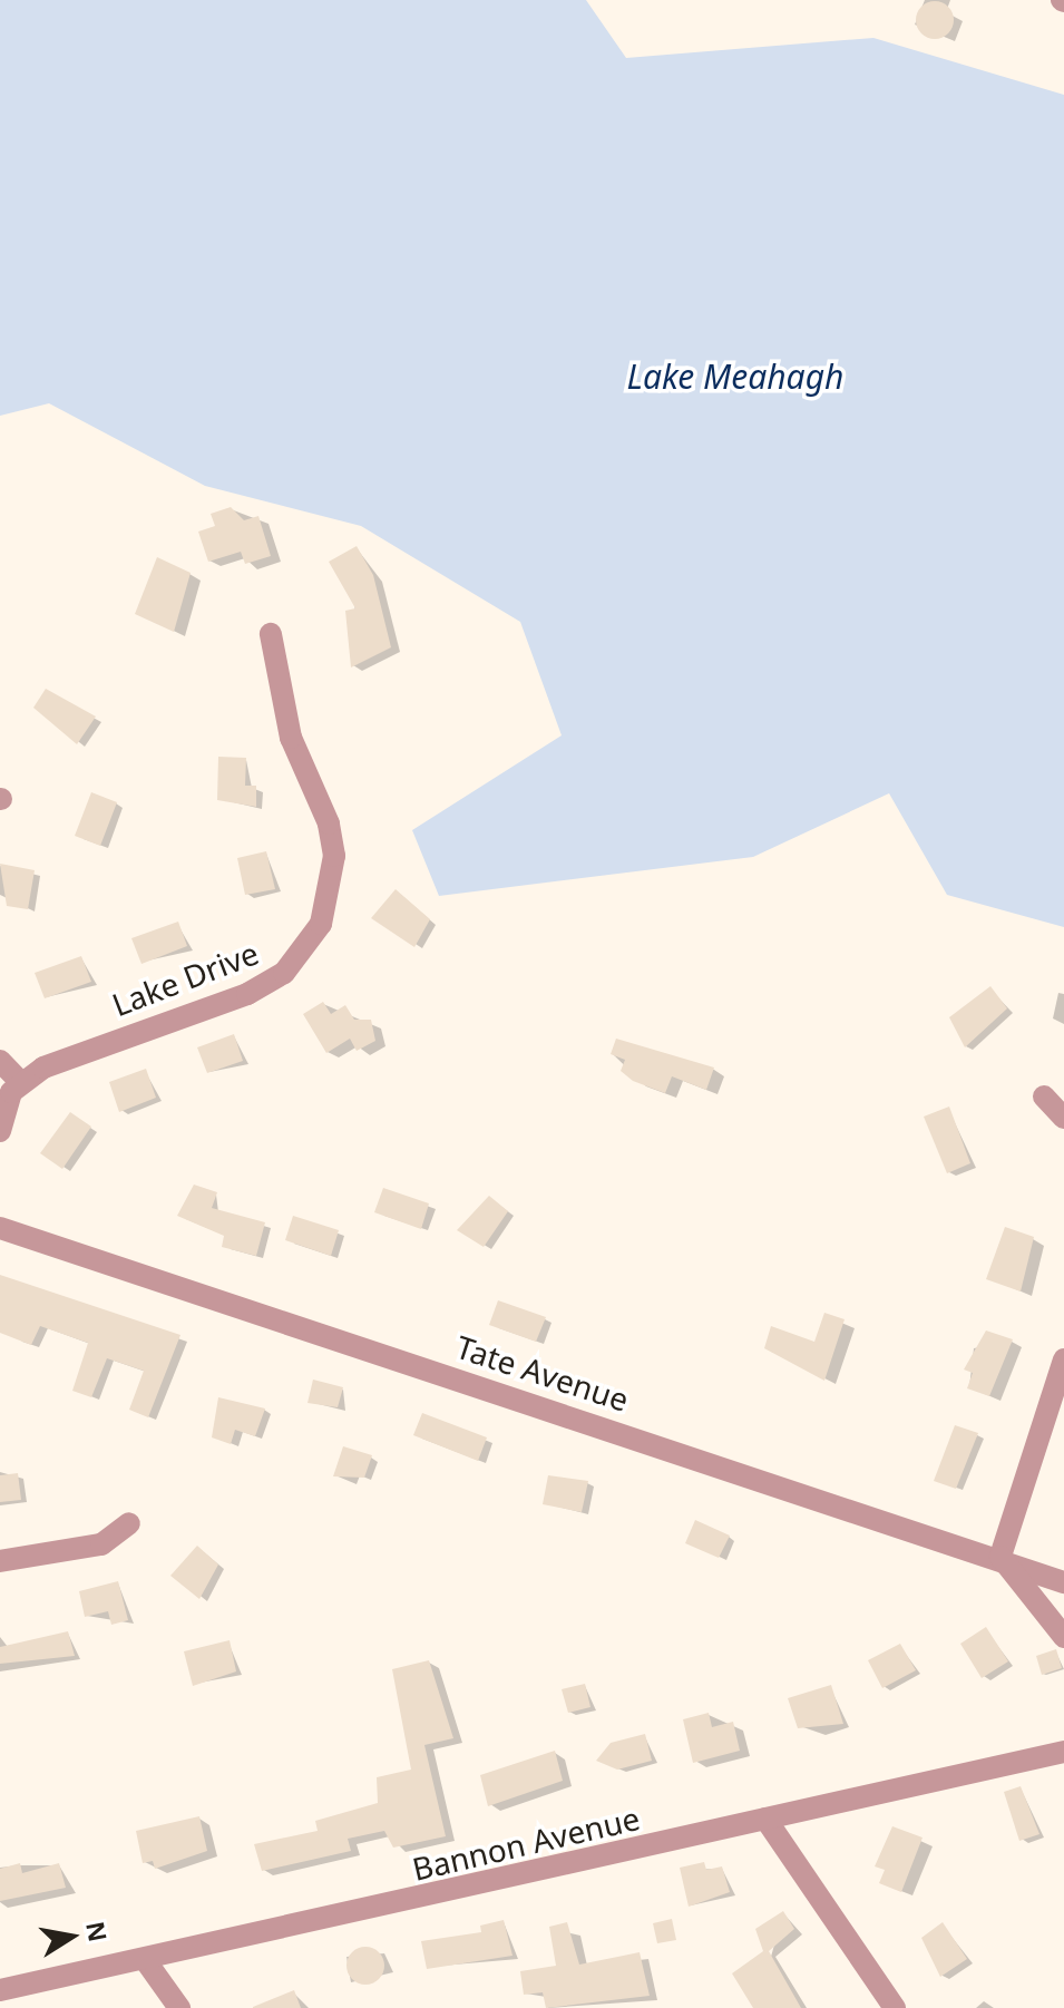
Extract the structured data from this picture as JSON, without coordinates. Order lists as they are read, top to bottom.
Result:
{
  "streets": {
    "street": ["Lake Drive", "Tate Avenue", "Bannon Avenue"]
  },
  "water": ["Lake Meahagh"],
  "north": "right"
}
